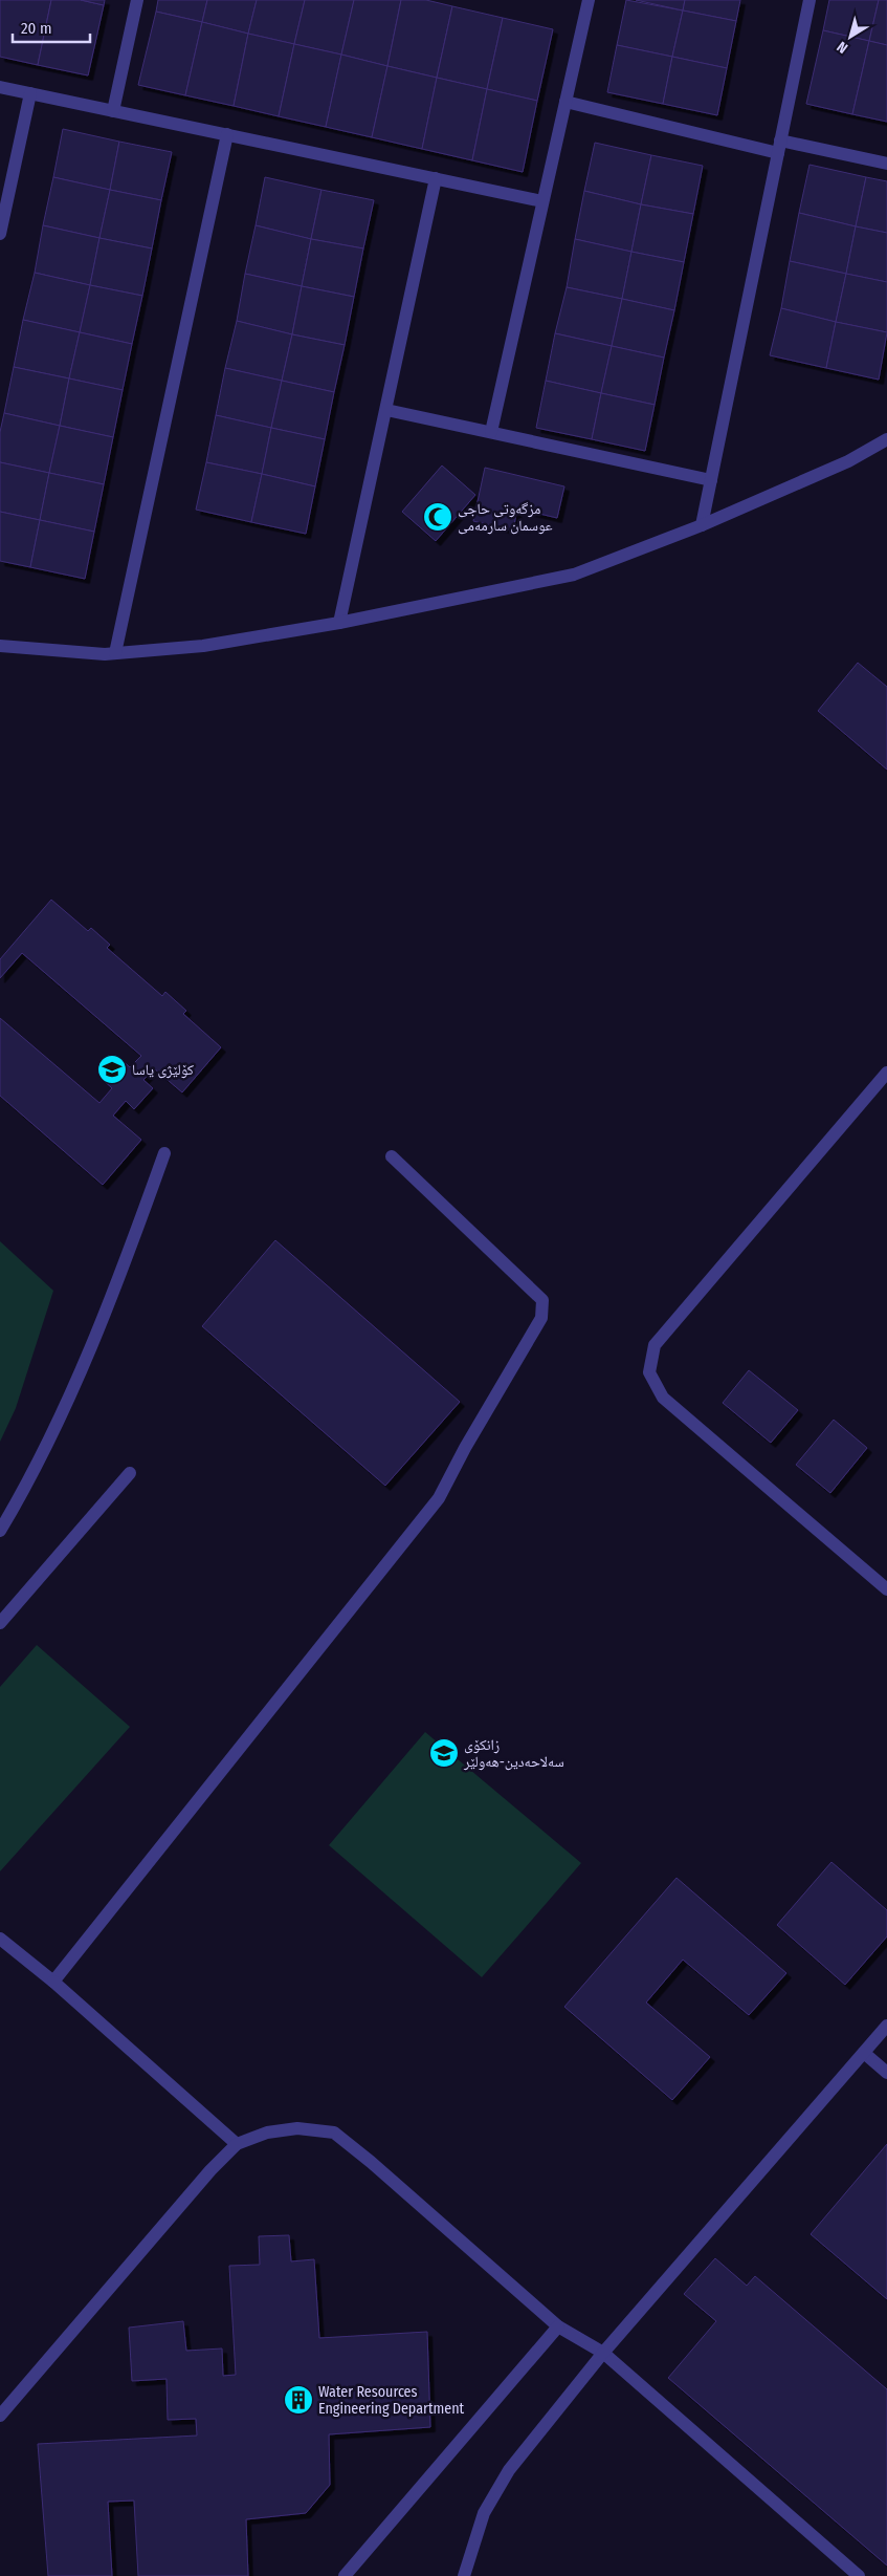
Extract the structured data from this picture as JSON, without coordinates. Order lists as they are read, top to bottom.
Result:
{
  "places": {
    "mosque": ["مزگەوتی حاجی عوسمان سارمەمی"],
    "school or university": ["کۆلێژی یاسا", "زانکۆی سەلاحەدین-هەولێر"],
    "building": ["Water Resources Engineering Department"]
  },
  "scale_bar": "20 m",
  "north": "bottom left"
}
